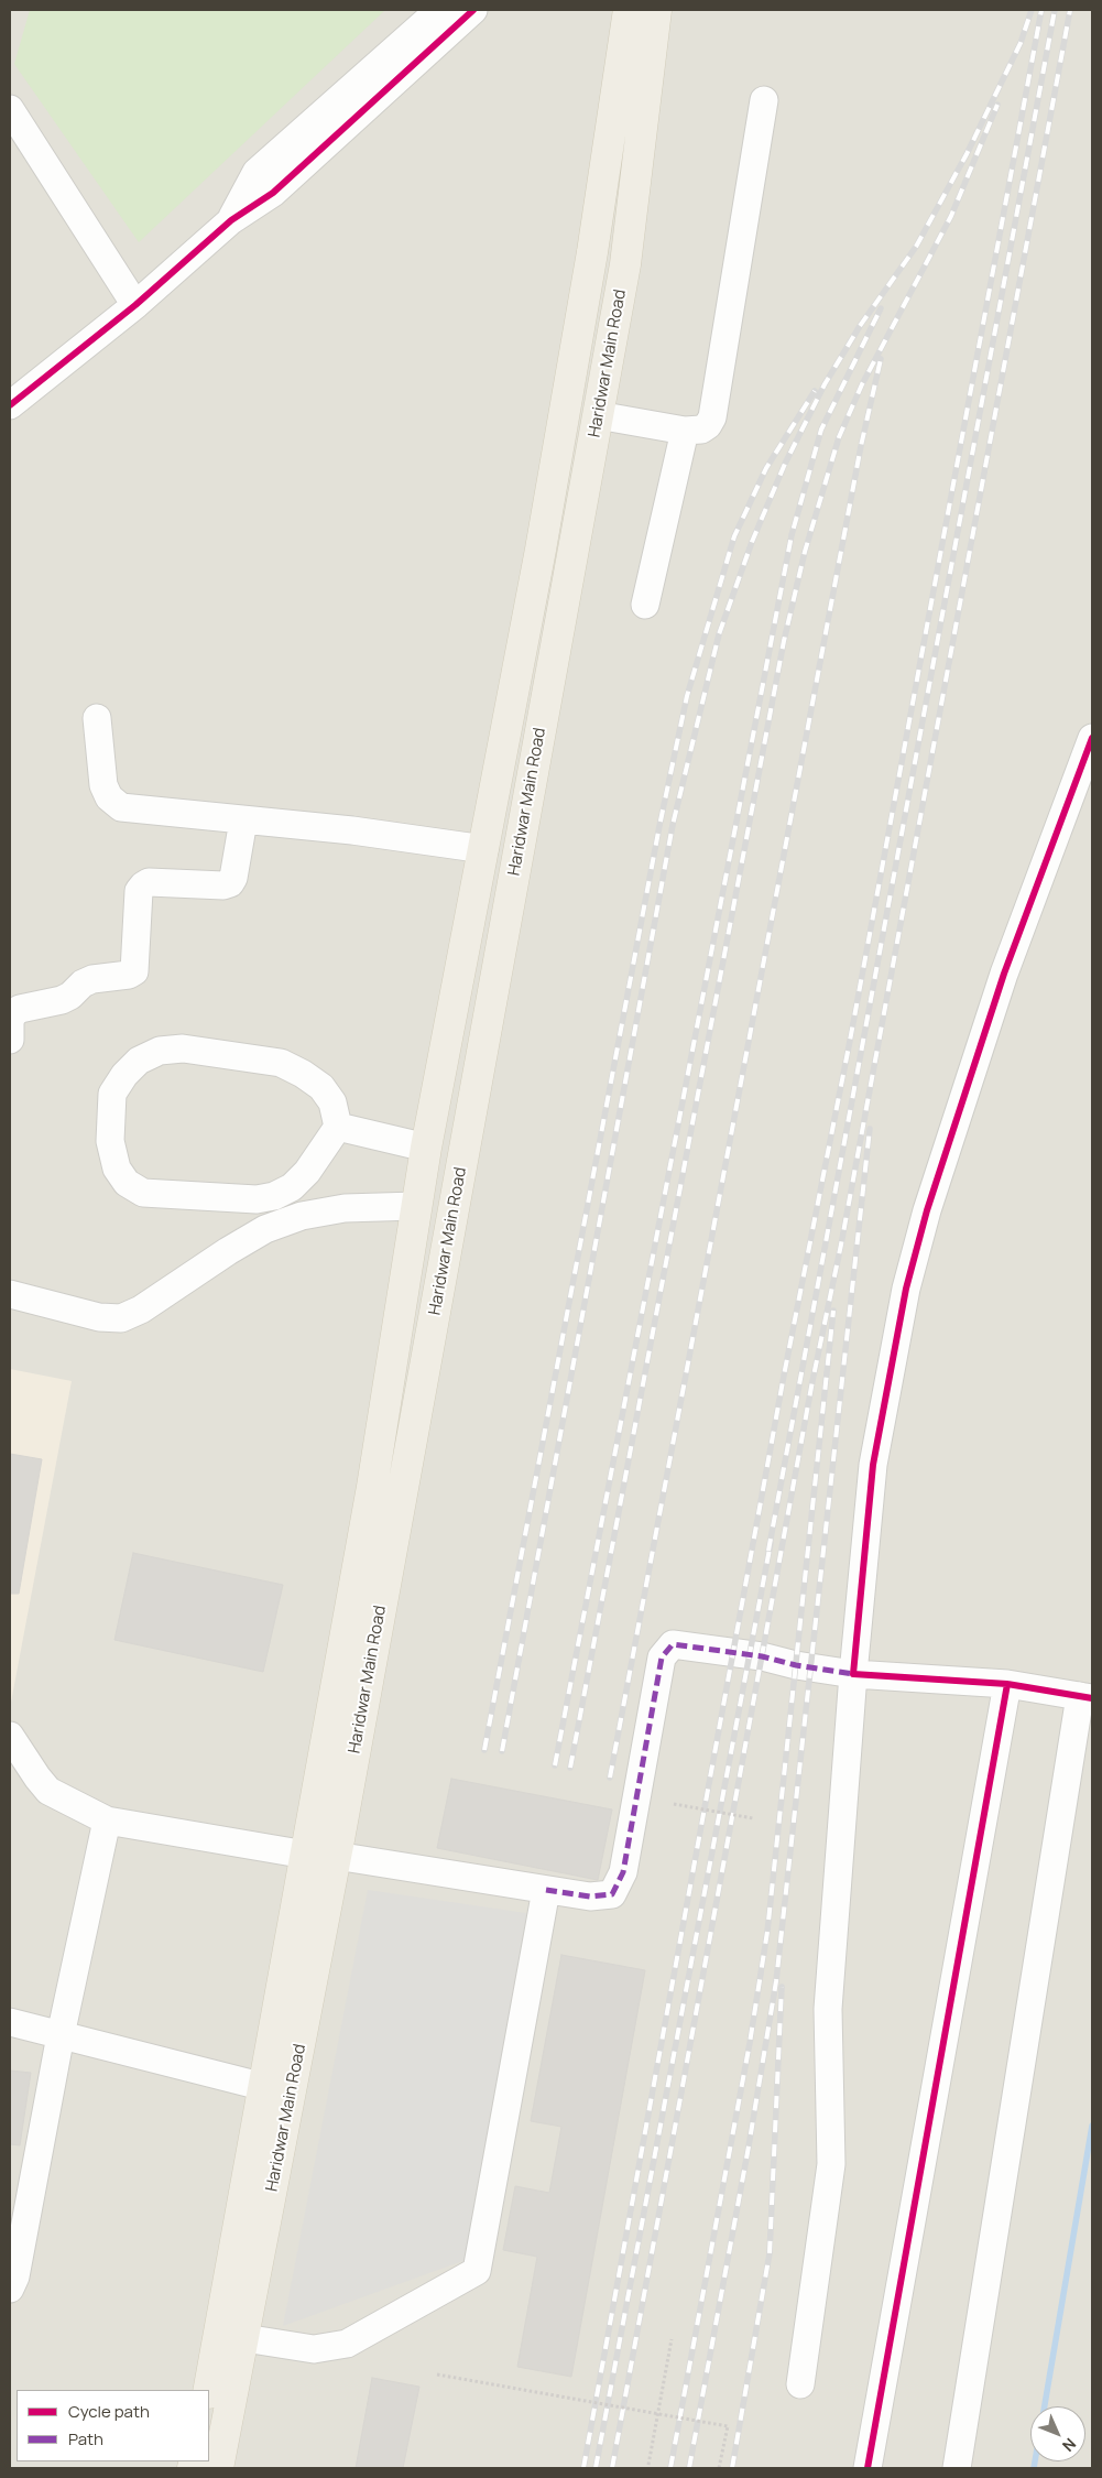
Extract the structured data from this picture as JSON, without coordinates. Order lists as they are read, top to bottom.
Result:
{
  "streets": {
    "main road": ["Haridwar Main Road"]
  },
  "legend": ["Cycle path", "Path"],
  "north": "bottom right"
}
